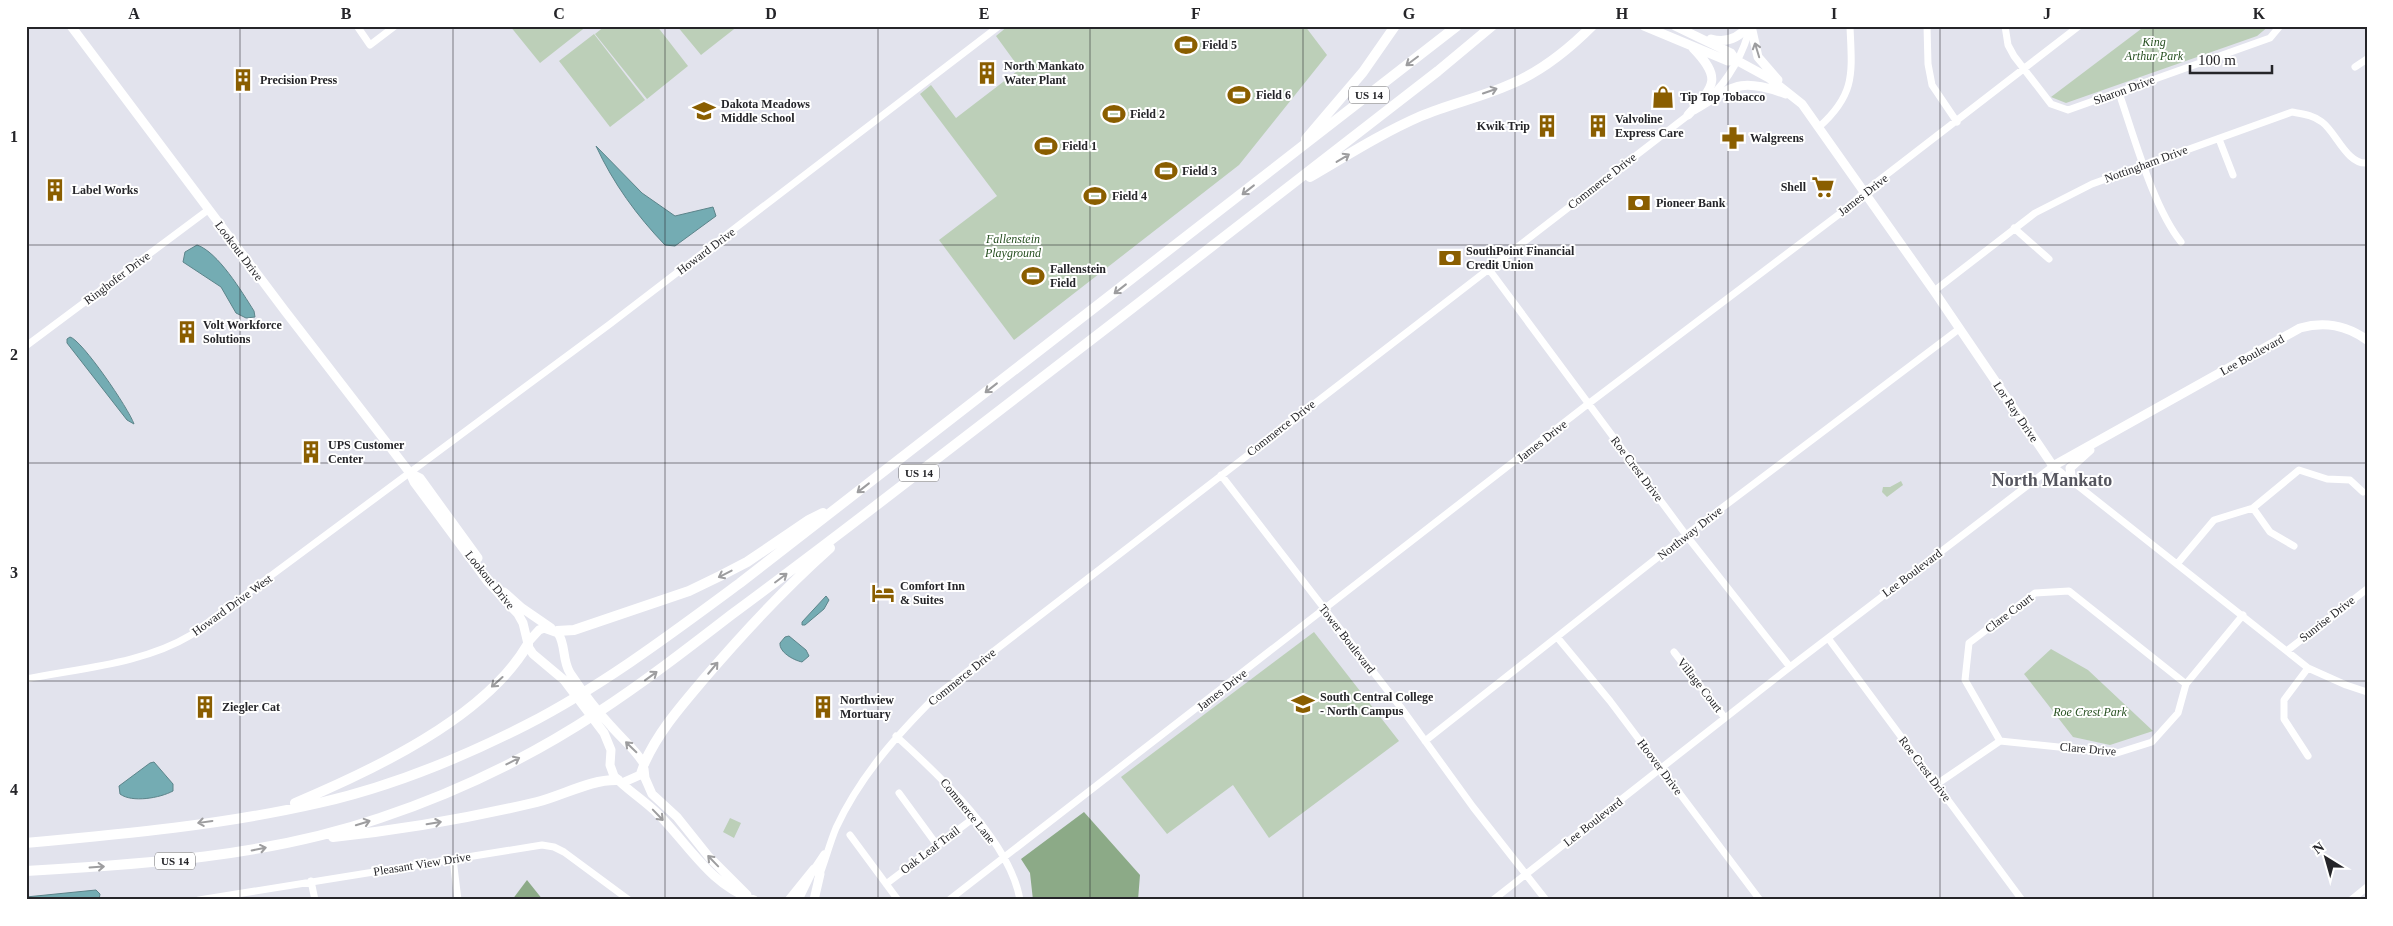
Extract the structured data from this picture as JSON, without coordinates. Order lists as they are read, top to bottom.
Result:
{
  "streets": {
    "highway": ["US 14"],
    "main road": ["Lookout Drive", "Lee Boulevard", "Lor Ray Drive"],
    "street": [
      "Sharon Drive",
      "Nottingham Drive",
      "Commerce Drive",
      "James Drive",
      "Howard Drive",
      "Ringhofer Drive",
      "Roe Crest Drive",
      "Northway Drive",
      "Howard Drive West",
      "Clare Court",
      "Sunrise Drive",
      "Tower Boulevard",
      "Village Court",
      "Clare Drive",
      "Hoover Drive",
      "Commerce Lane",
      "Oak Leaf Trail",
      "Pleasant View Drive"
    ]
  },
  "crossings": [
    ["Sharon Drive", "James Drive"],
    ["US 14", "Lookout Drive"],
    ["Nottingham Drive", "Lor Ray Drive"],
    ["Commerce Drive", "Lor Ray Drive"],
    ["Commerce Drive", "Roe Crest Drive"],
    ["Commerce Drive", "Tower Boulevard"],
    ["Commerce Drive", "Commerce Lane"],
    ["James Drive", "Lor Ray Drive"],
    ["James Drive", "Roe Crest Drive"],
    ["James Drive", "Tower Boulevard"],
    ["James Drive", "Commerce Lane"],
    ["Lookout Drive", "Howard Drive"],
    ["Lookout Drive", "Ringhofer Drive"],
    ["Lookout Drive", "Howard Drive West"],
    ["Howard Drive", "Howard Drive West"],
    ["Lee Boulevard", "Lor Ray Drive"],
    ["Lee Boulevard", "Roe Crest Drive"],
    ["Lee Boulevard", "Tower Boulevard"],
    ["Lee Boulevard", "Village Court"],
    ["Lee Boulevard", "Hoover Drive"],
    ["Lor Ray Drive", "Northway Drive"],
    ["Lor Ray Drive", "Sunrise Drive"],
    ["Lor Ray Drive", "Clare Drive"],
    ["Roe Crest Drive", "Northway Drive"],
    ["Northway Drive", "Tower Boulevard"],
    ["Northway Drive", "Hoover Drive"],
    ["Clare Court", "Clare Drive"],
    ["Commerce Lane", "Oak Leaf Trail"]
  ],
  "districts": ["North Mankato"],
  "parks": ["King Arthur Park", "Fallenstein Playground", "Roe Crest Park"],
  "places": {
    "sports": [
      "Field 5",
      "Field 6",
      "Field 2",
      "Field 1",
      "Field 3",
      "Field 4",
      "Fallenstein Field"
    ],
    "building": [
      "North Mankato Water Plant",
      "Precision Press",
      "Kwik Trip",
      "Valvoline Express Care",
      "Label Works",
      "Volt Workforce Solutions",
      "UPS Customer Center",
      "Ziegler Cat",
      "Northview Mortuary"
    ],
    "shop": ["Tip Top Tobacco"],
    "school or university": ["Dakota Meadows Middle School", "South Central College - North Campus"],
    "pharmacy": ["Walgreens"],
    "supermarket": ["Shell"],
    "bank": ["Pioneer Bank", "SouthPoint Financial Credit Union"],
    "hotel": ["Comfort Inn & Suites"]
  },
  "scale_bar": "100 m",
  "north": "top left",
  "grid": {
    "columns": [
      "A",
      "B",
      "C",
      "D",
      "E",
      "F",
      "G",
      "H",
      "I",
      "J",
      "K"
    ],
    "rows": [
      "1",
      "2",
      "3",
      "4"
    ]
  }
}
